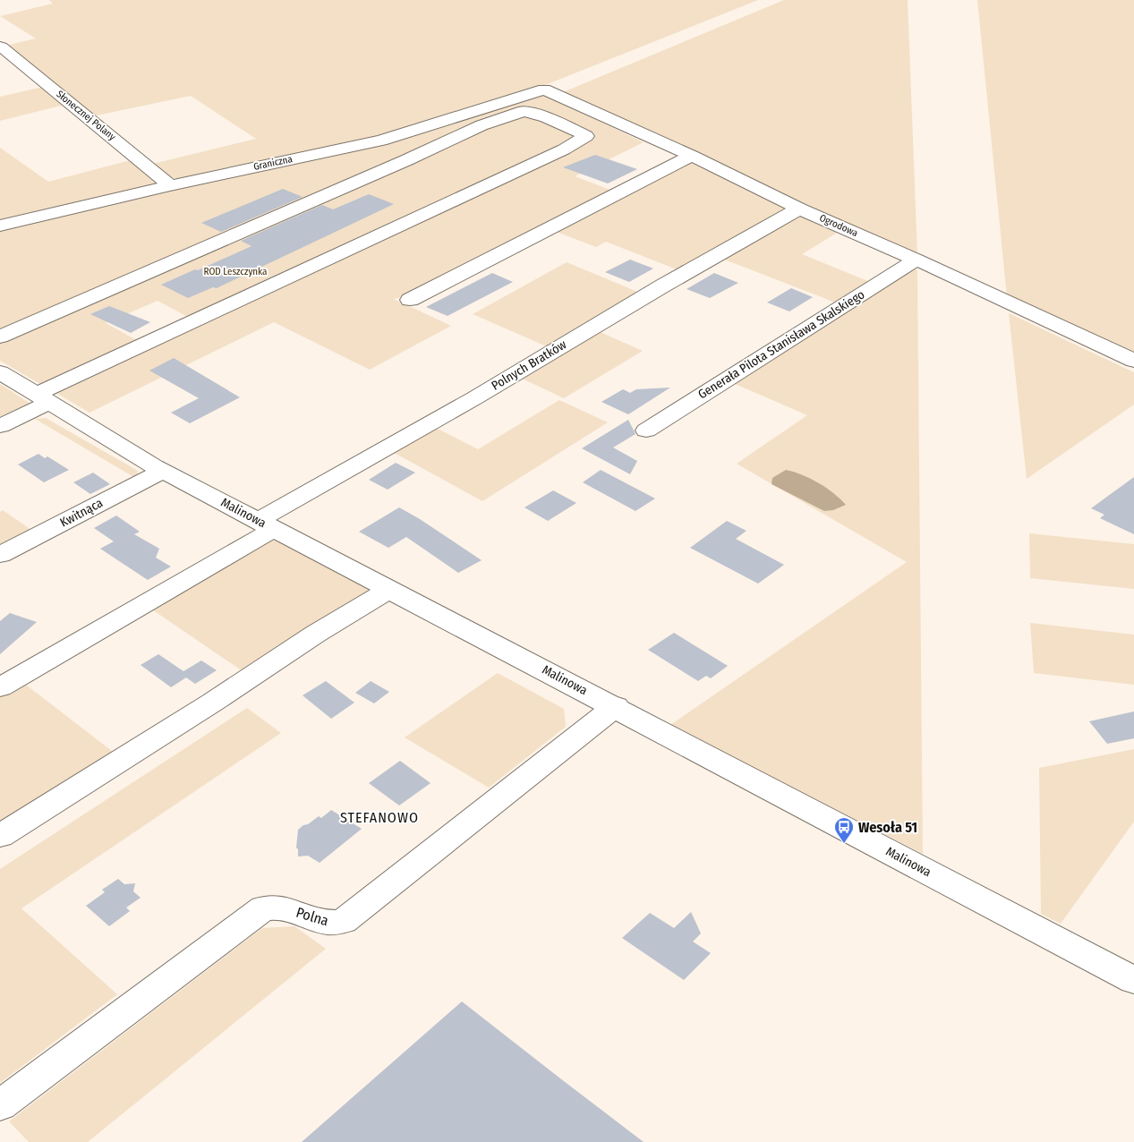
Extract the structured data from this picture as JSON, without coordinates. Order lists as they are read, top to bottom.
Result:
{
  "streets": {
    "street": [
      "Słonecznej Polany",
      "Graniczna",
      "Ogrodowa",
      "Generała Pilota Stanisława Skalskiego",
      "Polnych Bratków",
      "Kwitnąca",
      "Malinowa",
      "Polna"
    ]
  },
  "crossings": [
    ["Słonecznej Polany", "Graniczna"],
    ["Graniczna", "Ogrodowa"],
    ["Ogrodowa", "Generała Pilota Stanisława Skalskiego"],
    ["Ogrodowa", "Polnych Bratków"],
    ["Polnych Bratków", "Malinowa"],
    ["Kwitnąca", "Malinowa"],
    ["Malinowa", "Polna"]
  ],
  "districts": ["STEFANOWO"],
  "parks": ["ROD Leszczynka"],
  "places": {
    "bus stop": ["Wesoła 51"]
  }
}
